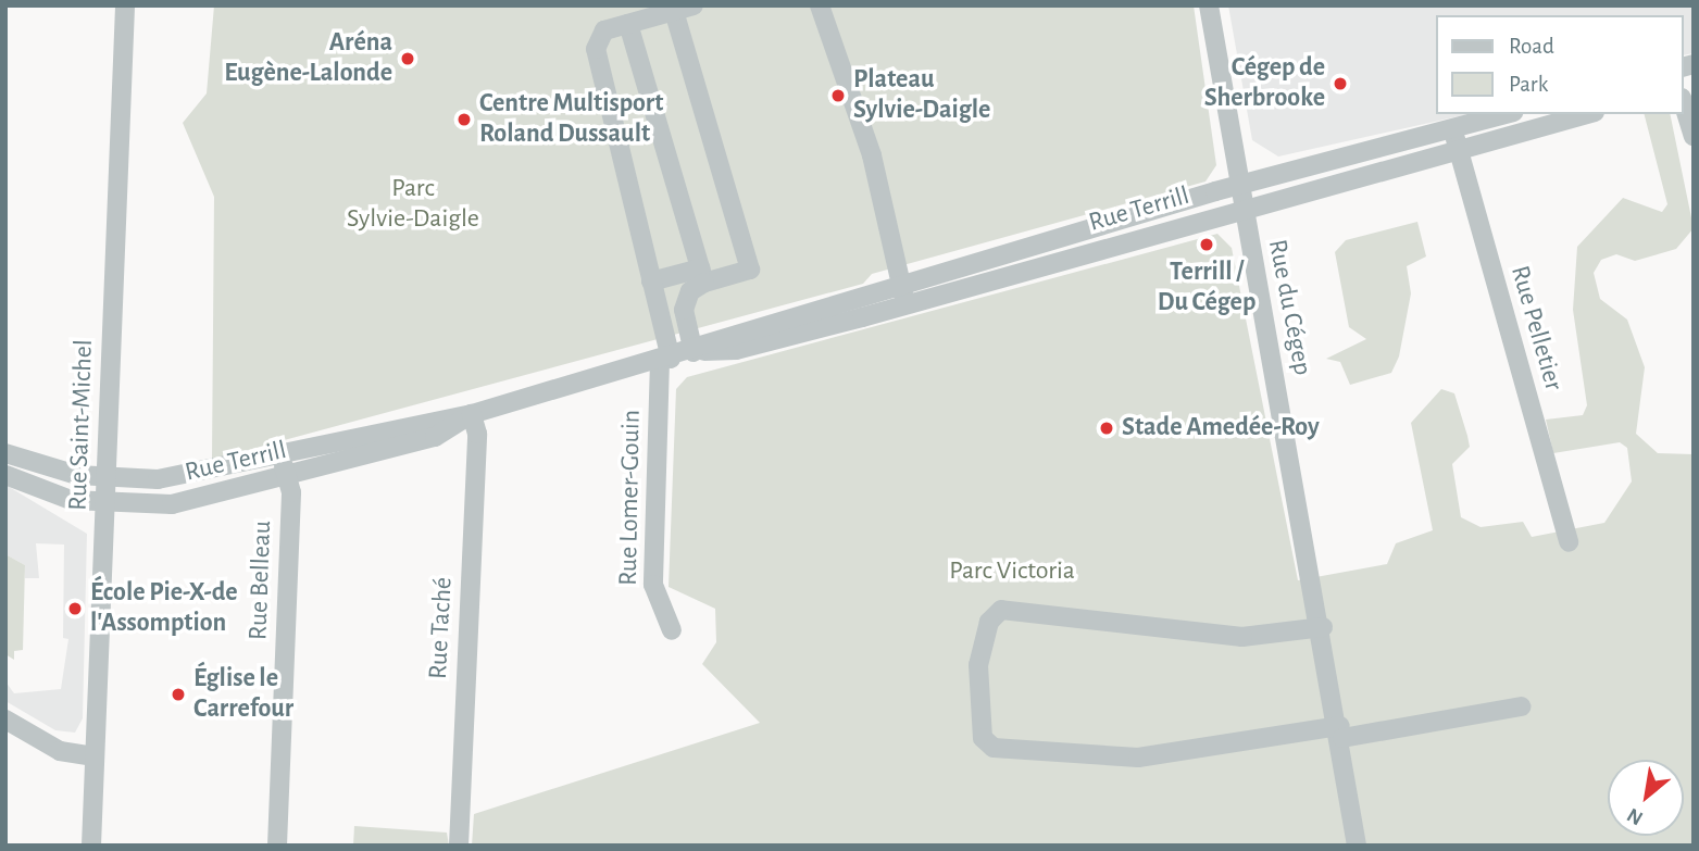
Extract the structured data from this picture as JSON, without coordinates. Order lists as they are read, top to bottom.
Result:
{
  "streets": {
    "street": [
      "Rue Terrill",
      "Rue du Cégep",
      "Rue Pelletier",
      "Rue Saint-Michel",
      "Rue Lomer-Gouin",
      "Rue Belleau",
      "Rue Taché"
    ]
  },
  "crossings": [
    ["Rue Terrill", "Rue du Cégep"],
    ["Rue Terrill", "Rue Pelletier"],
    ["Rue Terrill", "Rue Saint-Michel"],
    ["Rue Terrill", "Rue Lomer-Gouin"],
    ["Rue Terrill", "Rue Belleau"],
    ["Rue Terrill", "Rue Taché"]
  ],
  "parks": ["Parc Sylvie-Daigle", "Parc Victoria"],
  "places": [
    "Aréna Eugène-Lalonde",
    "Cégep de Sherbrooke",
    "Plateau Sylvie-Daigle",
    "Centre Multisport Roland Dussault",
    "Terrill / Du Cégep",
    "Stade Amedée-Roy",
    "École Pie-X-de l'Assomption",
    "Église le Carrefour"
  ],
  "legend": ["Road", "Park"],
  "north": "bottom left"
}
